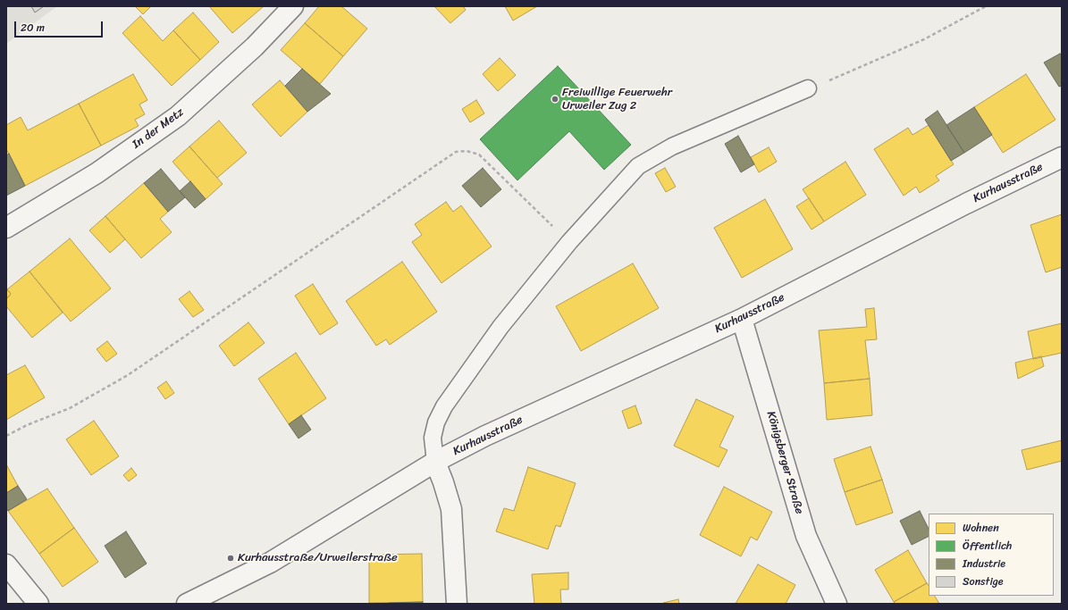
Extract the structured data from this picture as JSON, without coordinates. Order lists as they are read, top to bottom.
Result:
{
  "streets": {
    "street": ["In der Metz", "Kurhausstraße", "Königsberger Straße"]
  },
  "crossings": [
    ["Kurhausstraße", "Königsberger Straße"]
  ],
  "places": ["Freiwillige Feuerwehr Urweiler Zug 2", "Kurhausstraße/Urweilerstraße"],
  "legend": [
    "Wohnen",
    "Öffentlich",
    "Industrie",
    "Sonstige"
  ],
  "scale_bar": "20 m"
}
